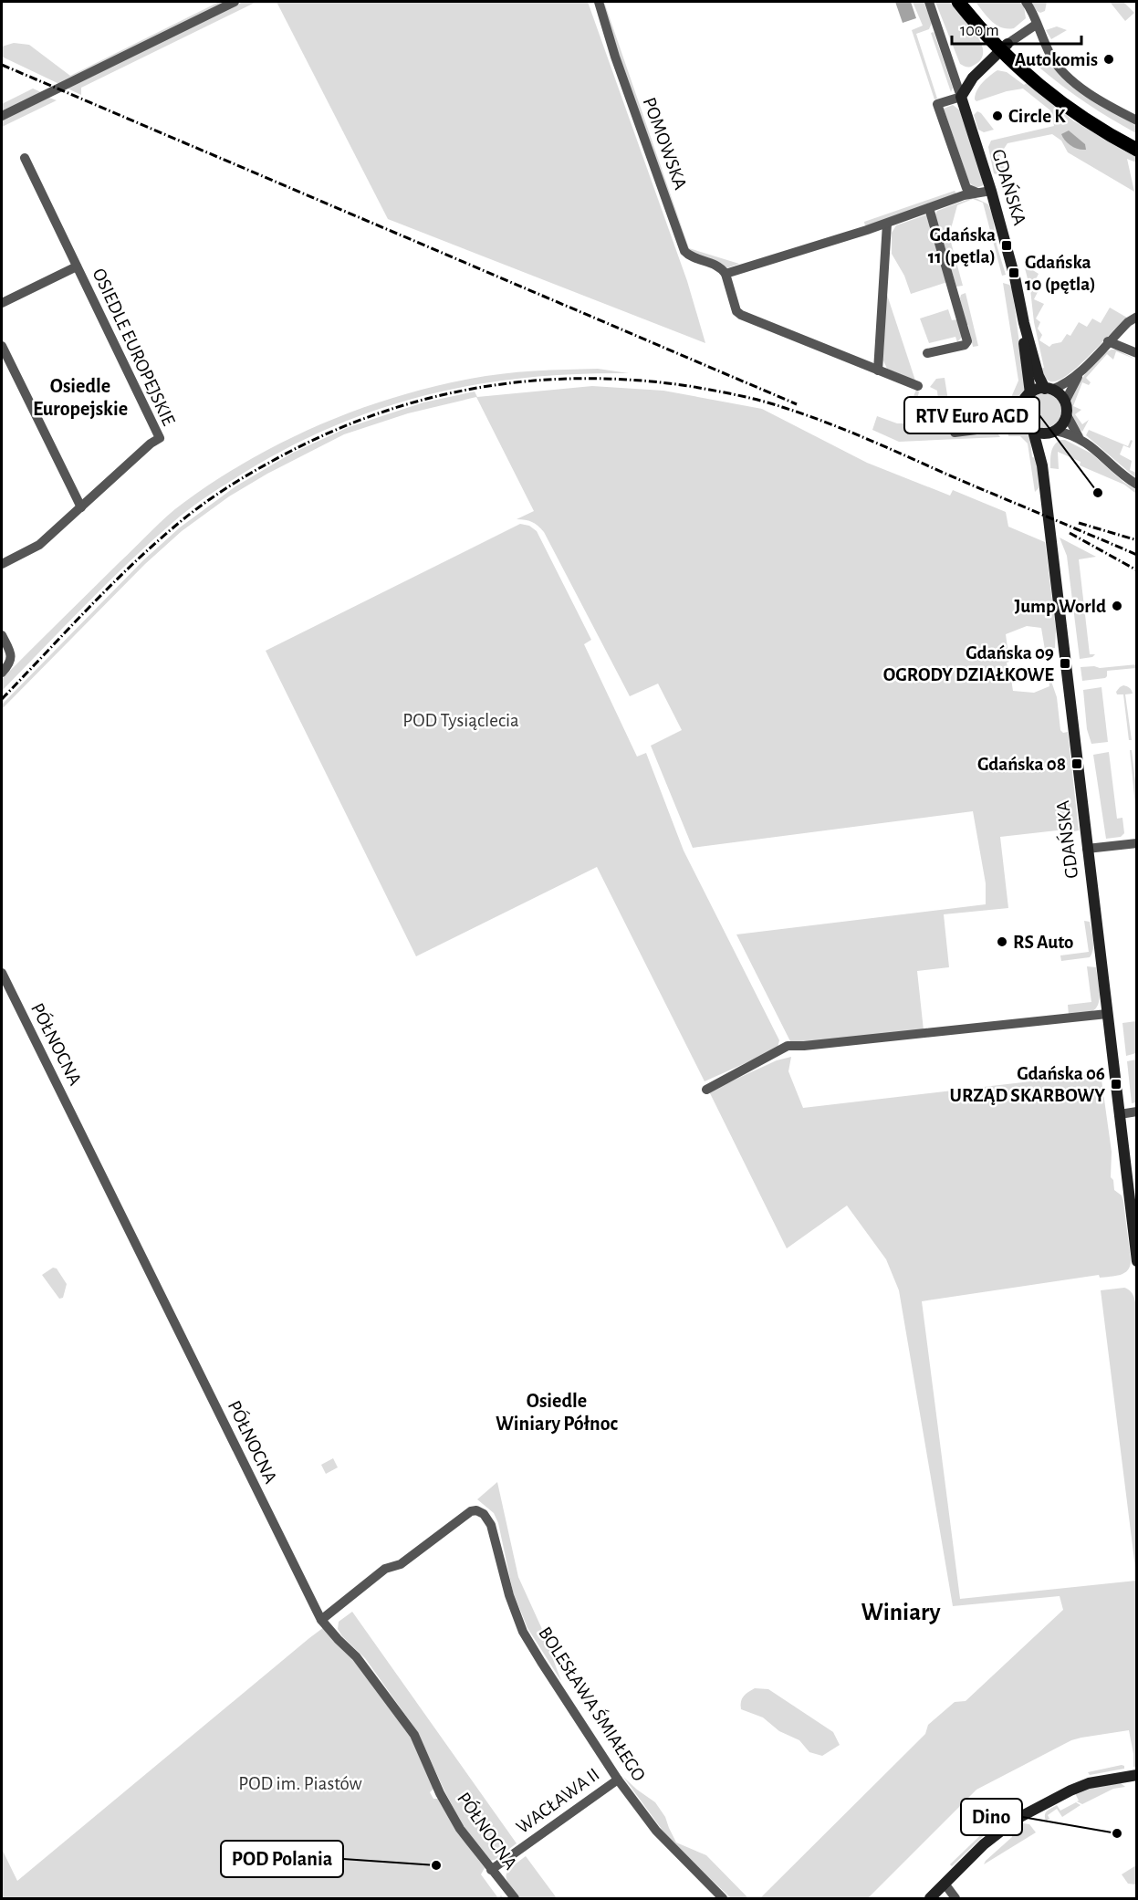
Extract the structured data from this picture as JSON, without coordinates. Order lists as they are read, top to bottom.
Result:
{
  "streets": {
    "street": [
      "POMOWSKA",
      "GDAŃSKA",
      "OSIEDLE EUROPEJSKIE",
      "PÓŁNOCNA",
      "BOLESŁAWA ŚMIAŁEGO",
      "WACŁAWA II"
    ]
  },
  "crossings": [
    ["PÓŁNOCNA", "BOLESŁAWA ŚMIAŁEGO"],
    ["PÓŁNOCNA", "WACŁAWA II"],
    ["BOLESŁAWA ŚMIAŁEGO", "WACŁAWA II"]
  ],
  "districts": ["Osiedle Europejskie", "Osiedle Winiary Północ", "Winiary"],
  "parks": ["POD Tysiąclecia", "POD im. Piastów"],
  "places": {
    "other": [
      "Autokomis",
      "Circle K",
      "RTV Euro AGD",
      "Jump World",
      "RS Auto",
      "Dino",
      "POD Polania"
    ],
    "transit": [
      "Gdańska 11 (pętla)",
      "Gdańska 10 (pętla)",
      "Gdańska 09 OGRODY DZIAŁKOWE",
      "Gdańska 08",
      "Gdańska 06 URZĄD SKARBOWY"
    ]
  },
  "scale_bar": "100 m"
}
